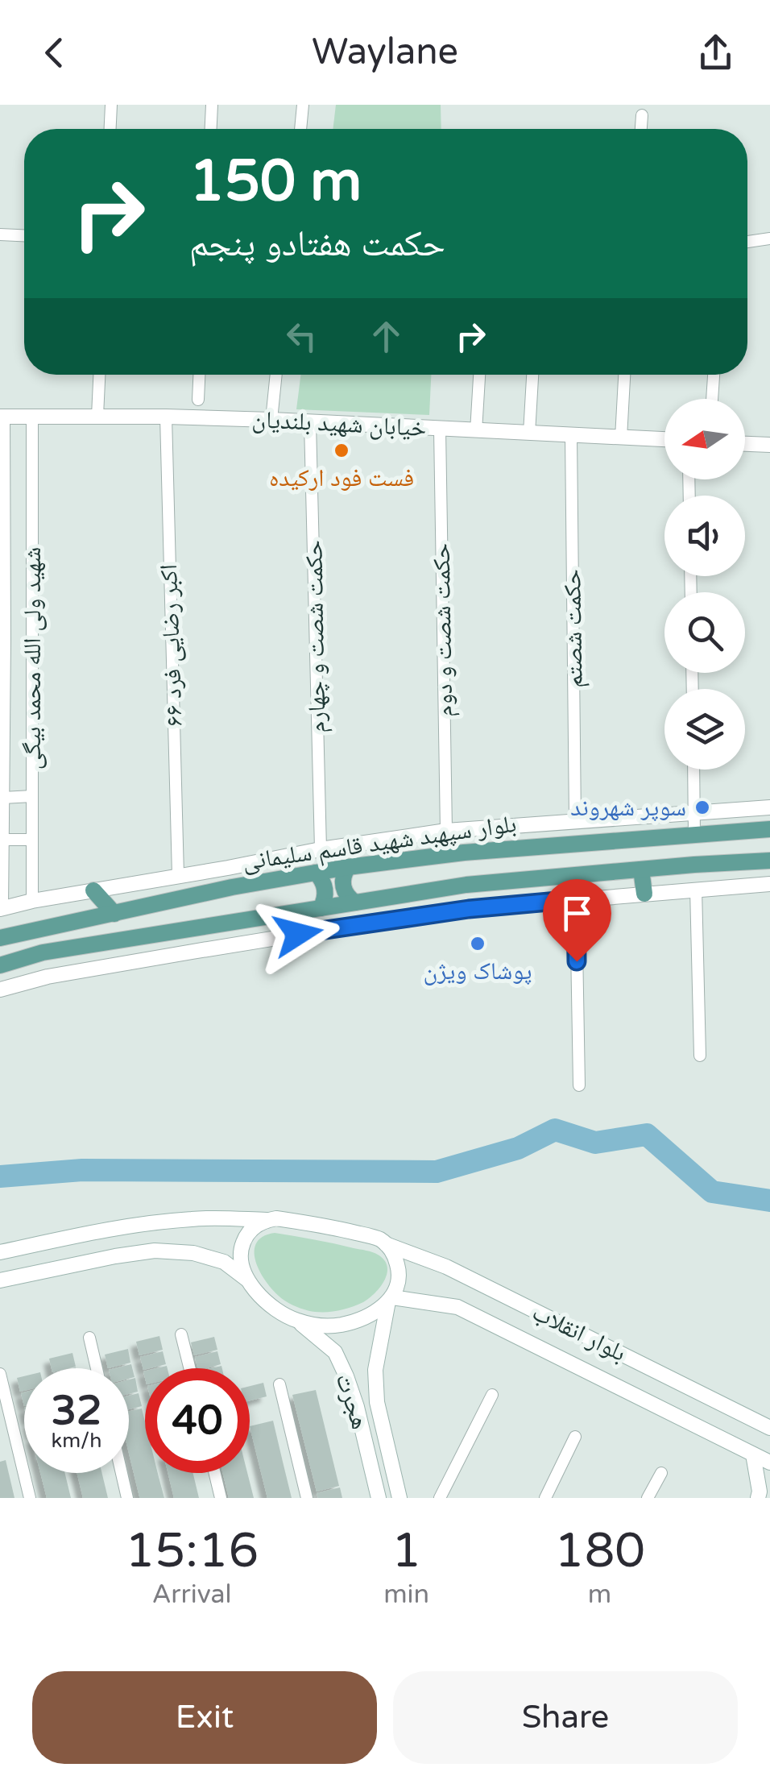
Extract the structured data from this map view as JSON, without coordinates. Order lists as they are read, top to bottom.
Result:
{
  "streets": {
    "main road": ["بلوار سپهبد شهید قاسم سلیمانی"],
    "street": [
      "خیابان شهید بلندیان",
      "حکمت شصتم",
      "حکمت شصت و دوم",
      "حکمت شصت و چهارم",
      "۶۶ اکبر رضایی فرد",
      "شهید ولی الله محمد بیگی",
      "بلوار انقلاب",
      "هجرت"
    ]
  },
  "crossings": [
    ["خیابان شهید بلندیان", "حکمت شصتم"],
    ["خیابان شهید بلندیان", "حکمت شصت و دوم"],
    ["خیابان شهید بلندیان", "حکمت شصت و چهارم"],
    ["خیابان شهید بلندیان", "۶۶ اکبر رضایی فرد"],
    ["خیابان شهید بلندیان", "شهید ولی الله محمد بیگی"],
    ["بلوار انقلاب", "هجرت"]
  ],
  "places": ["فست فود ارکیده", "سوپر شهروند", "پوشاک ویژن"],
  "north": "left",
  "page": {
    "header": "Waylane",
    "turn": ["150 m", "حکمت هفتادو پنجم"],
    "speed": "32 km/h",
    "limit": "40",
    "eta": [
      "15:16",
      "Arrival",
      "1",
      "min",
      "180",
      "m"
    ],
    "buttons": ["Exit", "Share"]
  }
}
